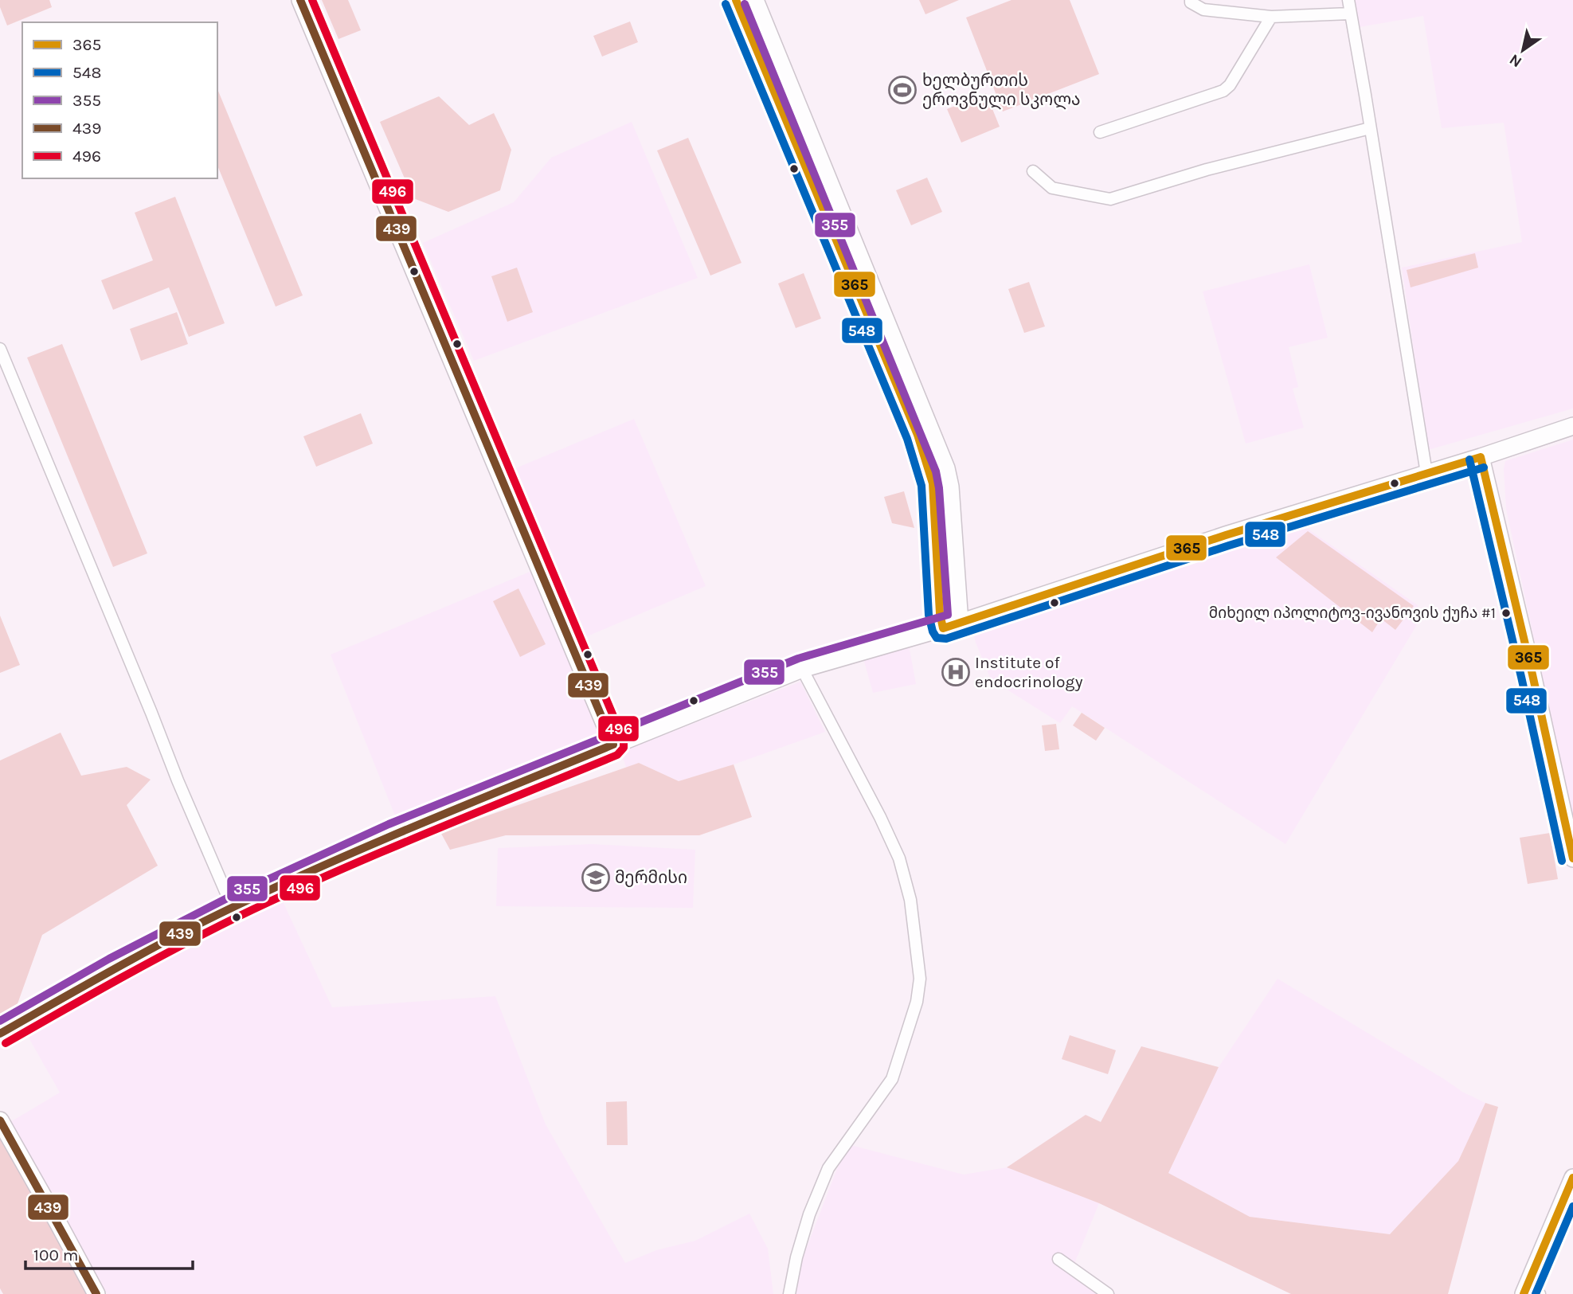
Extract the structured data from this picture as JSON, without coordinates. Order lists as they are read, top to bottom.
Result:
{
  "places": {
    "sports": ["ხელბურთის ეროვნული სკოლა"],
    "other": ["მიხეილ იპოლიტოვ-ივანოვის ქუჩა #1"],
    "hospital": ["Institute of endocrinology"],
    "school or university": ["მერმისი"]
  },
  "lines": [
    "transit line 365",
    "transit line 439",
    "transit line 496",
    "transit line 548",
    "transit line 355"
  ],
  "legend": [
    "365",
    "548",
    "355",
    "439",
    "496"
  ],
  "scale_bar": "100 m",
  "north": "bottom left"
}
